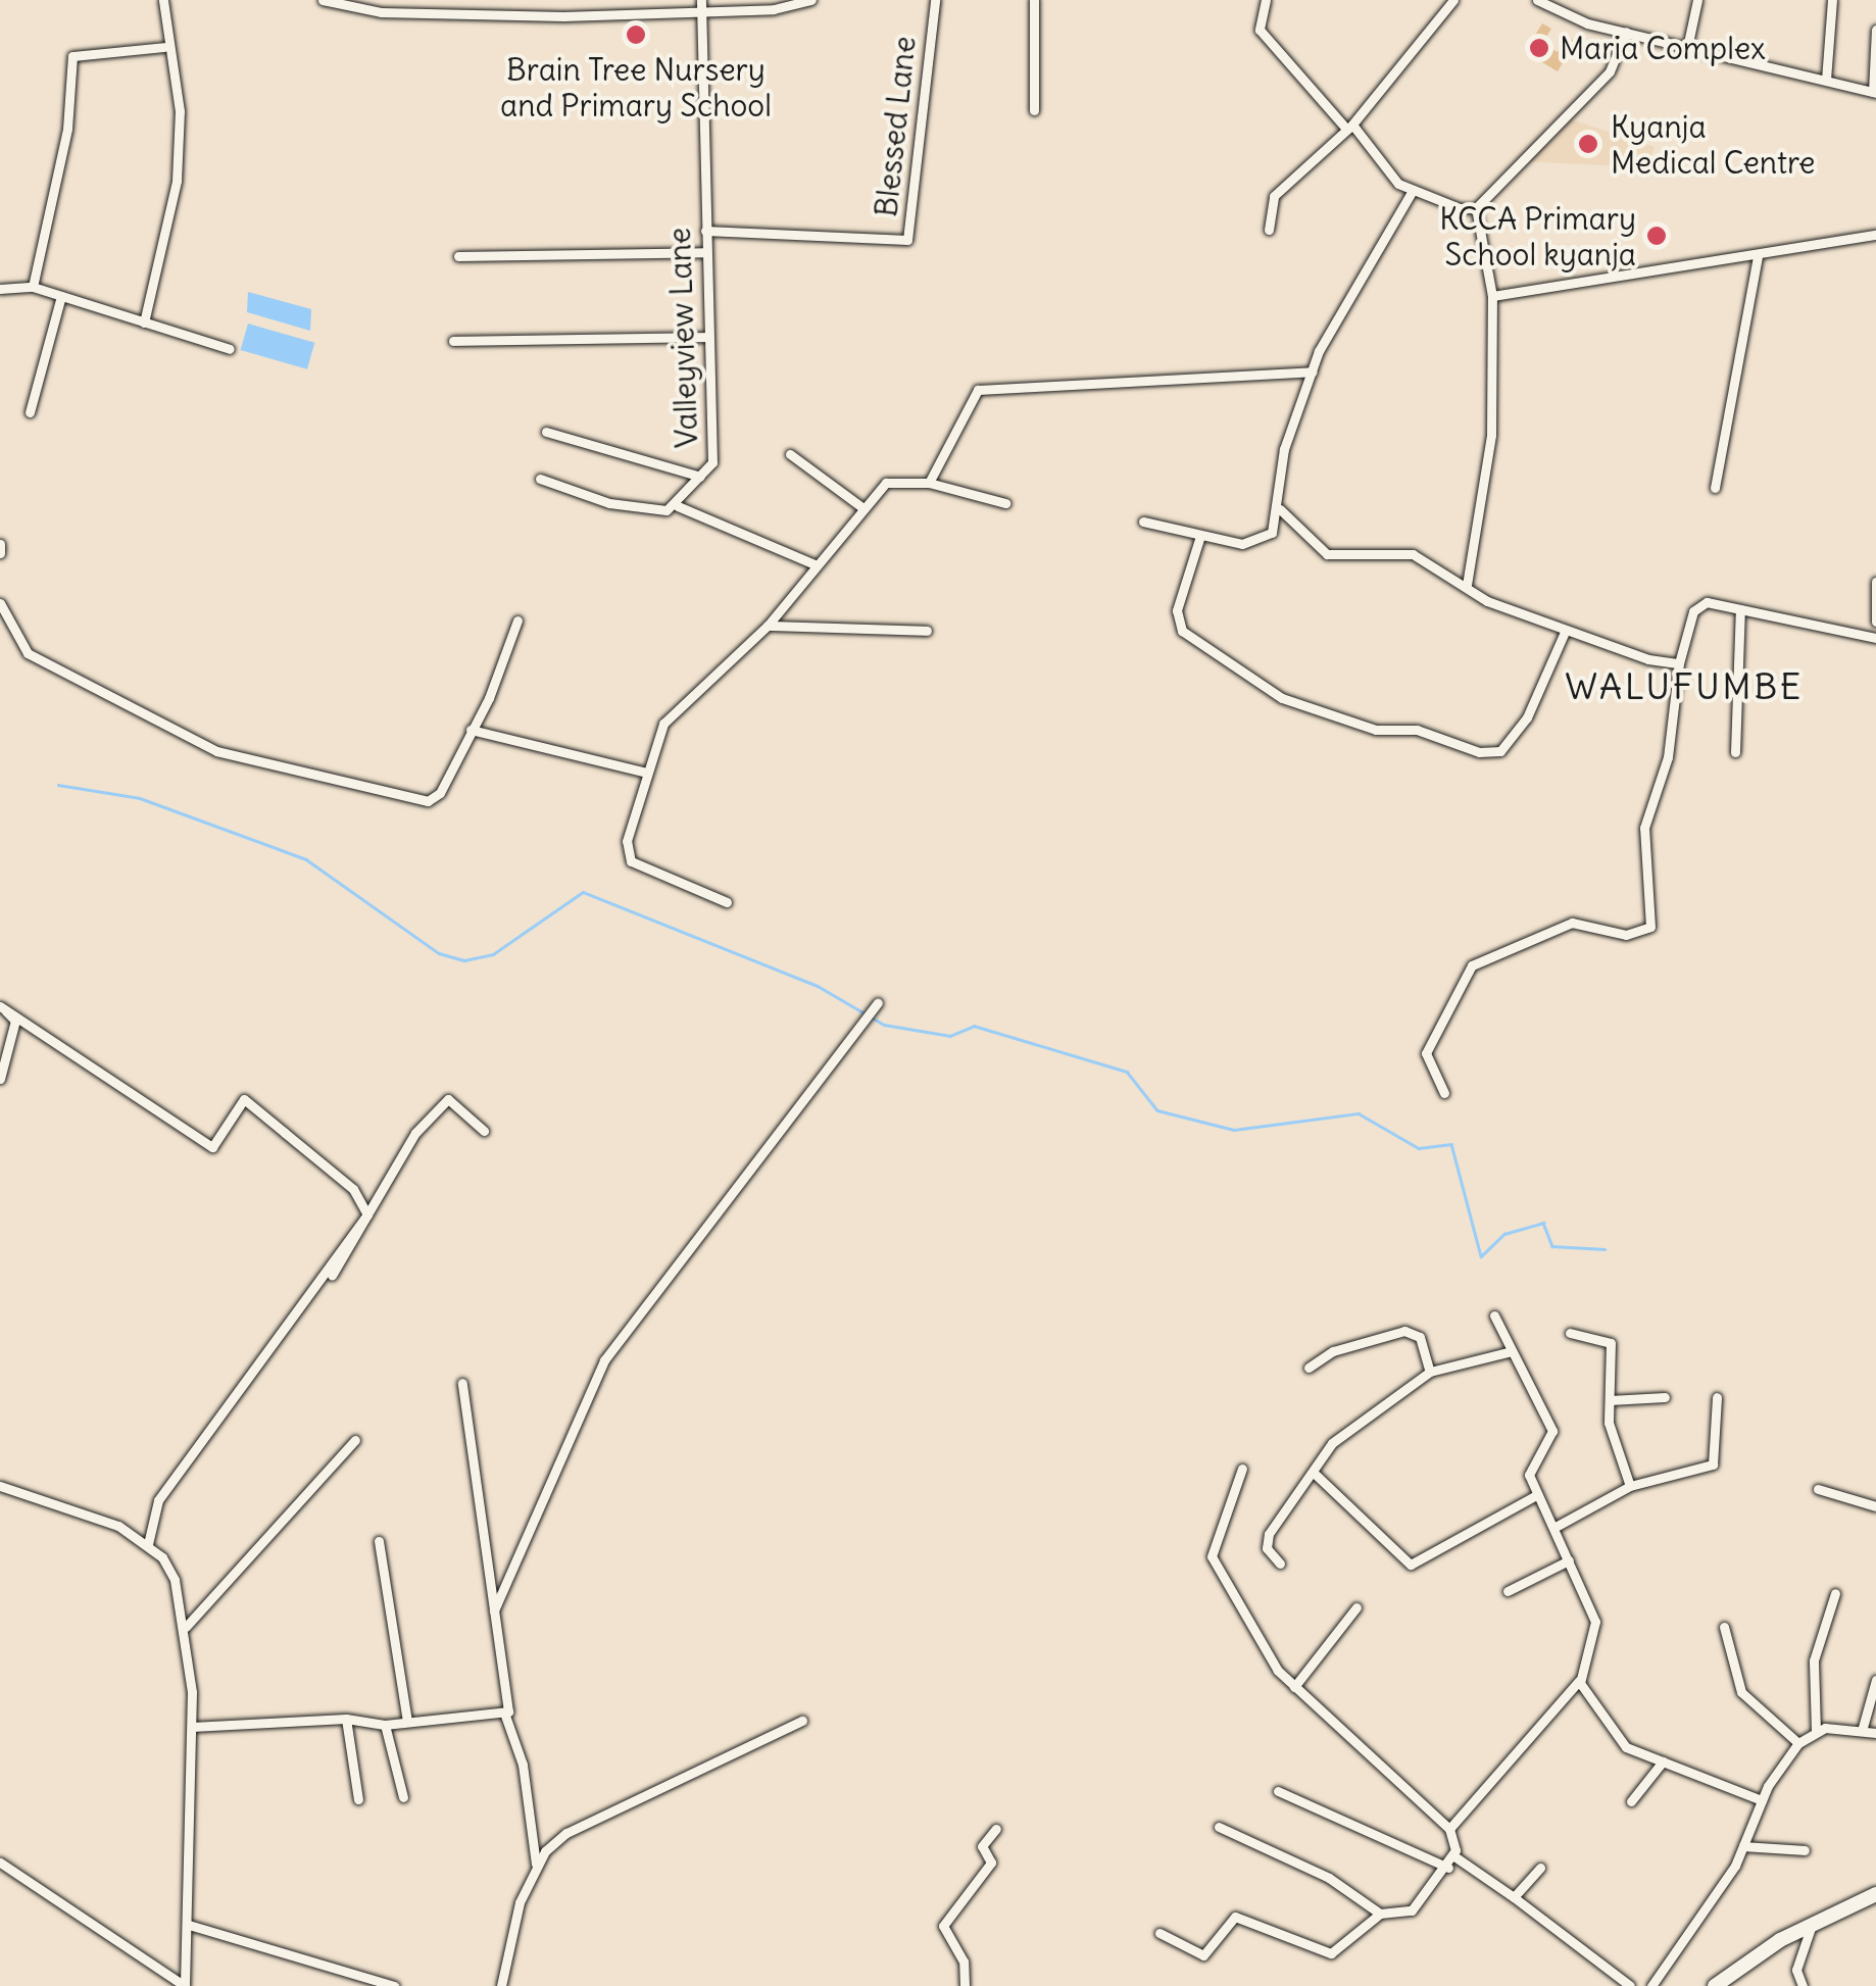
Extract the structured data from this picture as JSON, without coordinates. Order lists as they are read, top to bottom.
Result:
{
  "streets": {
    "street": ["Blessed Lane", "Valleyview Lane"]
  },
  "crossings": [
    ["Blessed Lane", "Valleyview Lane"]
  ],
  "districts": ["WALUFUMBE"],
  "places": [
    "Brain Tree Nursery and Primary School",
    "Maria Complex",
    "Kyanja Medical Centre",
    "KCCA Primary School kyanja"
  ]
}
